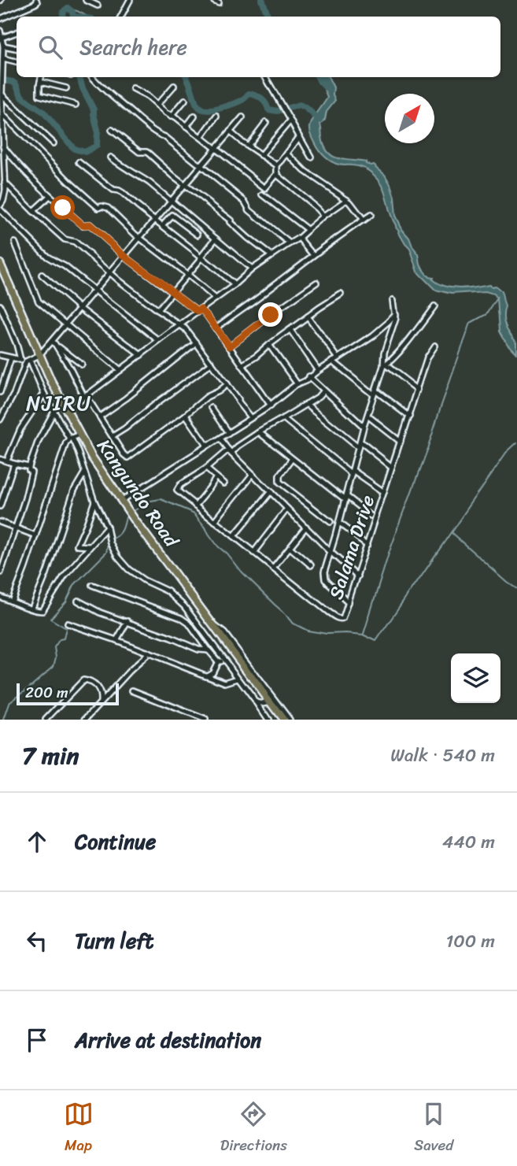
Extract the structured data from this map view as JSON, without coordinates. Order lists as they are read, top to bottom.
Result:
{
  "streets": {
    "highway": ["Kangundo Road"],
    "street": ["Salama Drive"]
  },
  "districts": ["NJIRU"],
  "scale_bar": "200 m",
  "north": "top right",
  "page": {
    "search": "Search here",
    "scale": "200 m",
    "heading": ["7 min", "Walk · 540 m"],
    "list": [
      ["Continue", "440 m"],
      ["Turn left", "100 m"],
      "Arrive at destination"
    ],
    "nav": ["Map", "Directions", "Saved"]
  }
}
